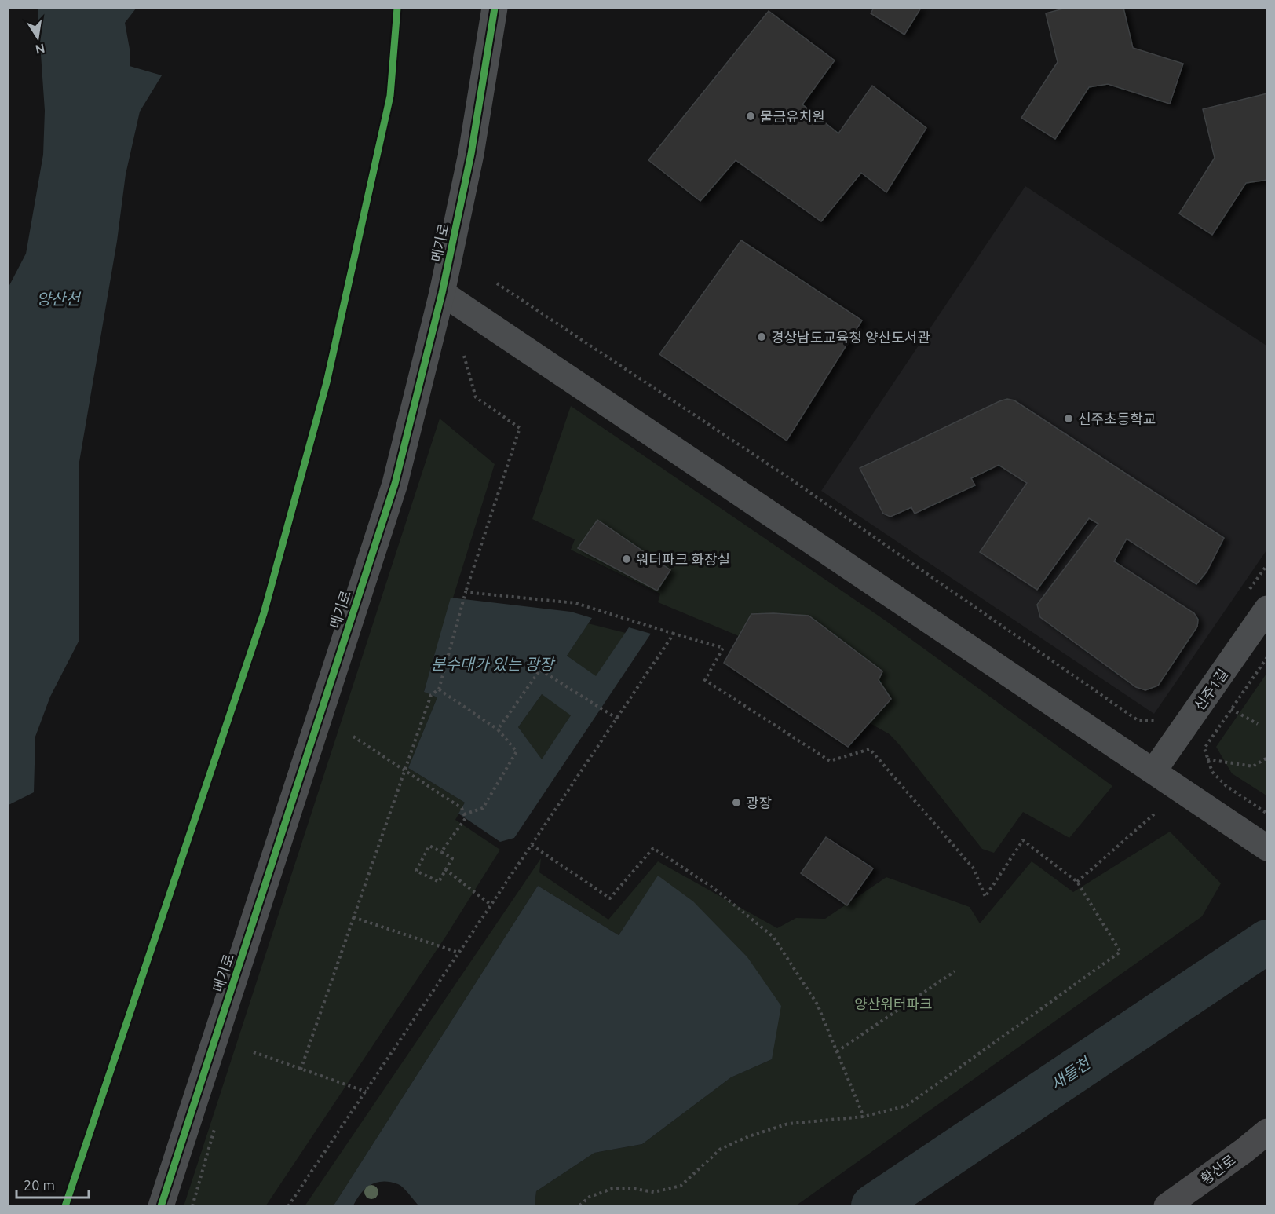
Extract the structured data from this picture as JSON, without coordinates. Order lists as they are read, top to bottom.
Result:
{
  "streets": {
    "main road": ["황산로"],
    "street": ["메기로", "신주1길"]
  },
  "water": ["양산천", "분수대가 있는 광장", "새들천"],
  "parks": ["양산워터파크"],
  "places": [
    "물금유치원",
    "경상남도교육청 양산도서관",
    "신주초등학교",
    "워터파크 화장실",
    "광장"
  ],
  "scale_bar": "20 m",
  "north": "bottom"
}
